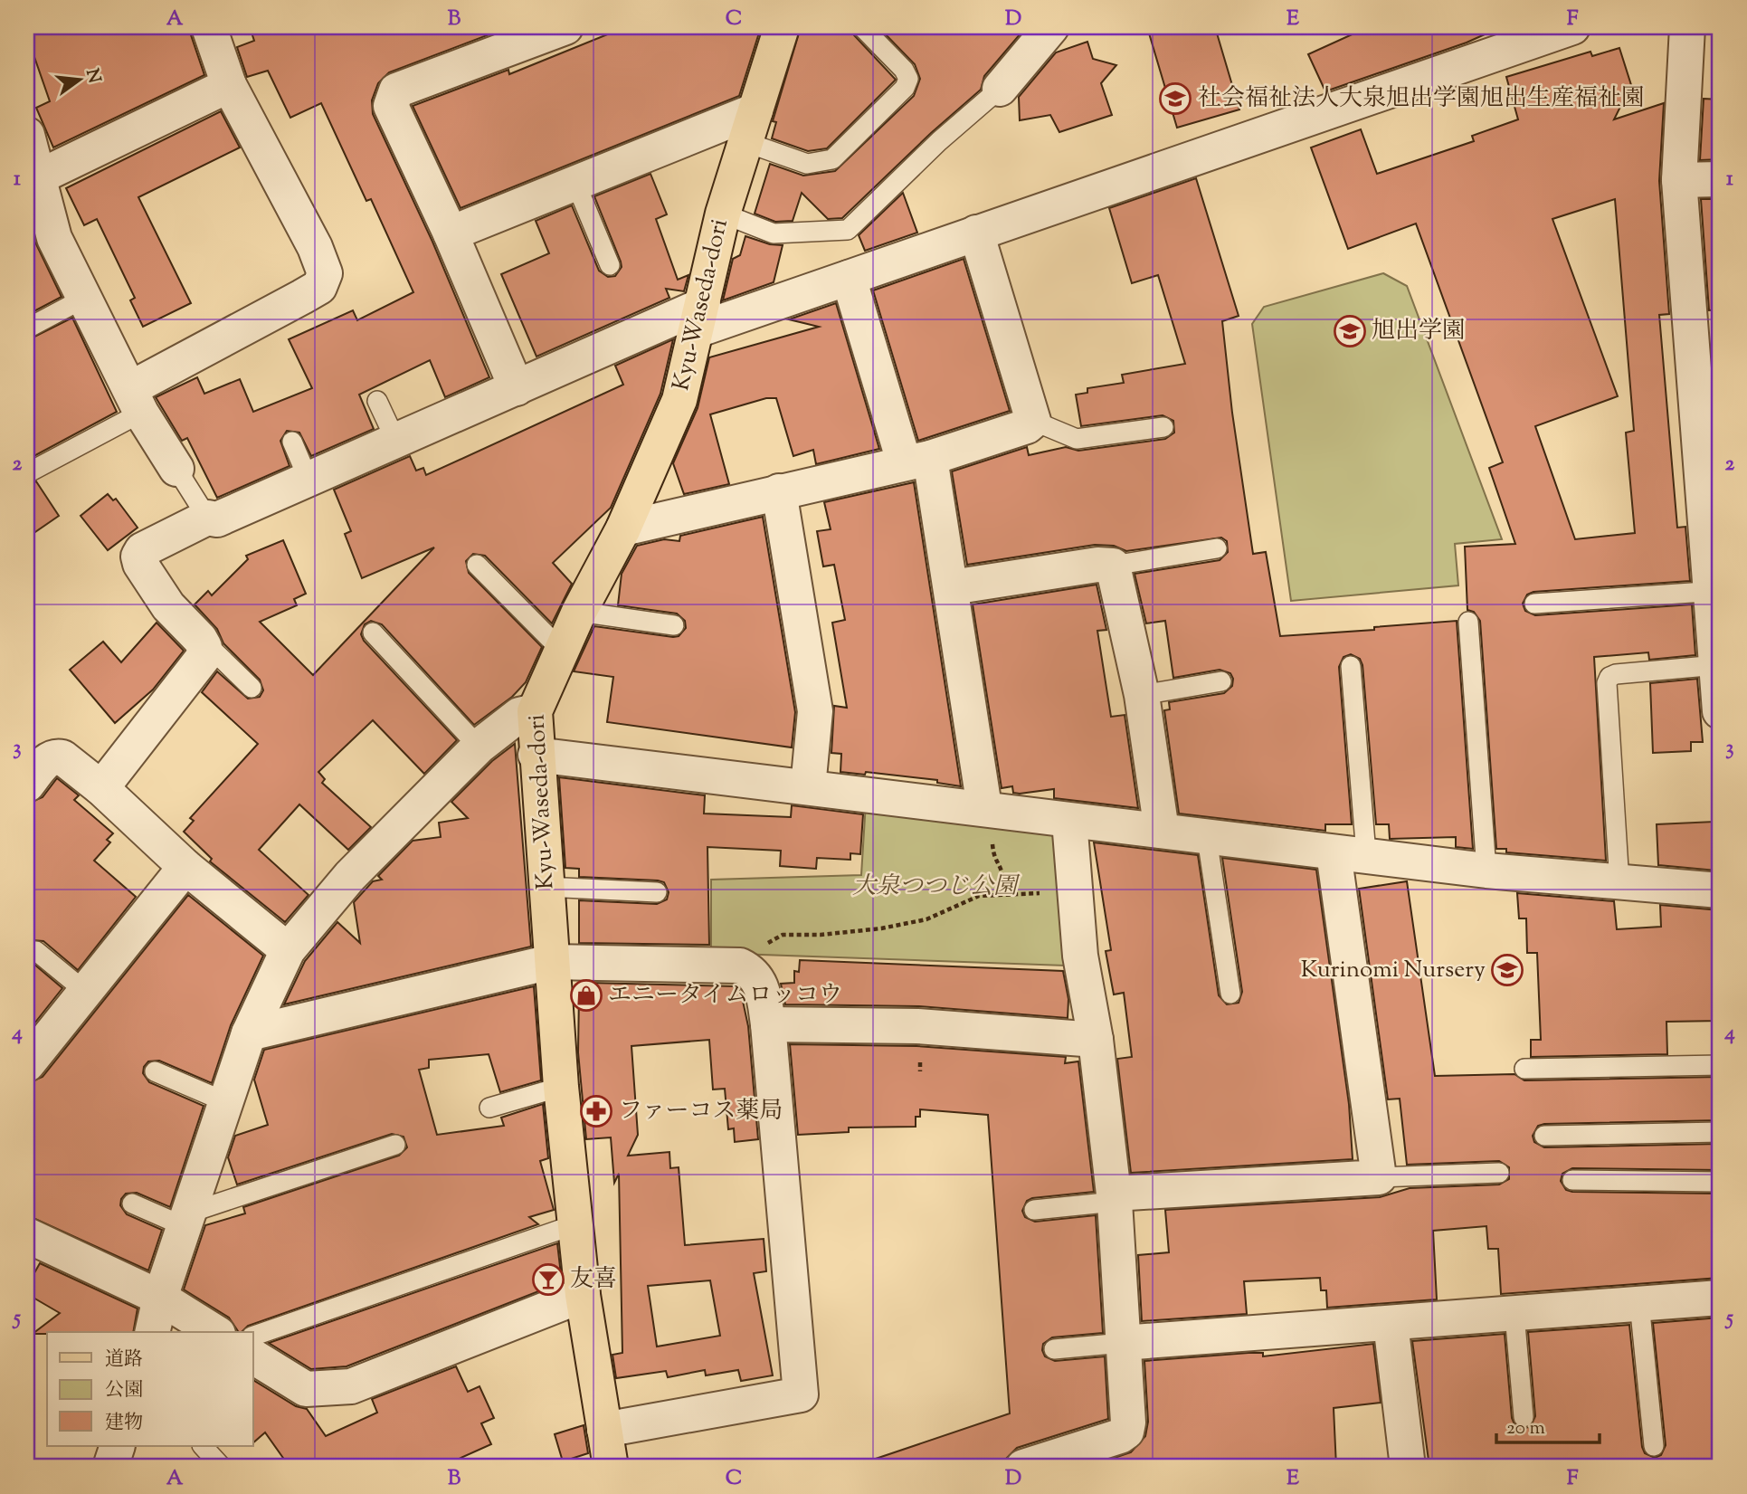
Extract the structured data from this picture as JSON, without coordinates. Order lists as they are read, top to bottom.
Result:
{
  "streets": {
    "main road": ["Kyu-Waseda-dori"]
  },
  "parks": ["大泉つつじ公園"],
  "places": {
    "school or university": ["社会福祉法人大泉旭出学園旭出生産福祉園", "旭出学園", "Kurinomi Nursery"],
    "shop": ["エニータイムロッコウ"],
    "pharmacy": ["ファーコス薬局"],
    "bar": ["友喜"]
  },
  "legend": ["道路", "公園", "建物"],
  "scale_bar": "20 m",
  "north": "right",
  "grid": {
    "columns": [
      "A",
      "B",
      "C",
      "D",
      "E",
      "F"
    ],
    "rows": [
      "1",
      "2",
      "3",
      "4",
      "5"
    ]
  }
}
